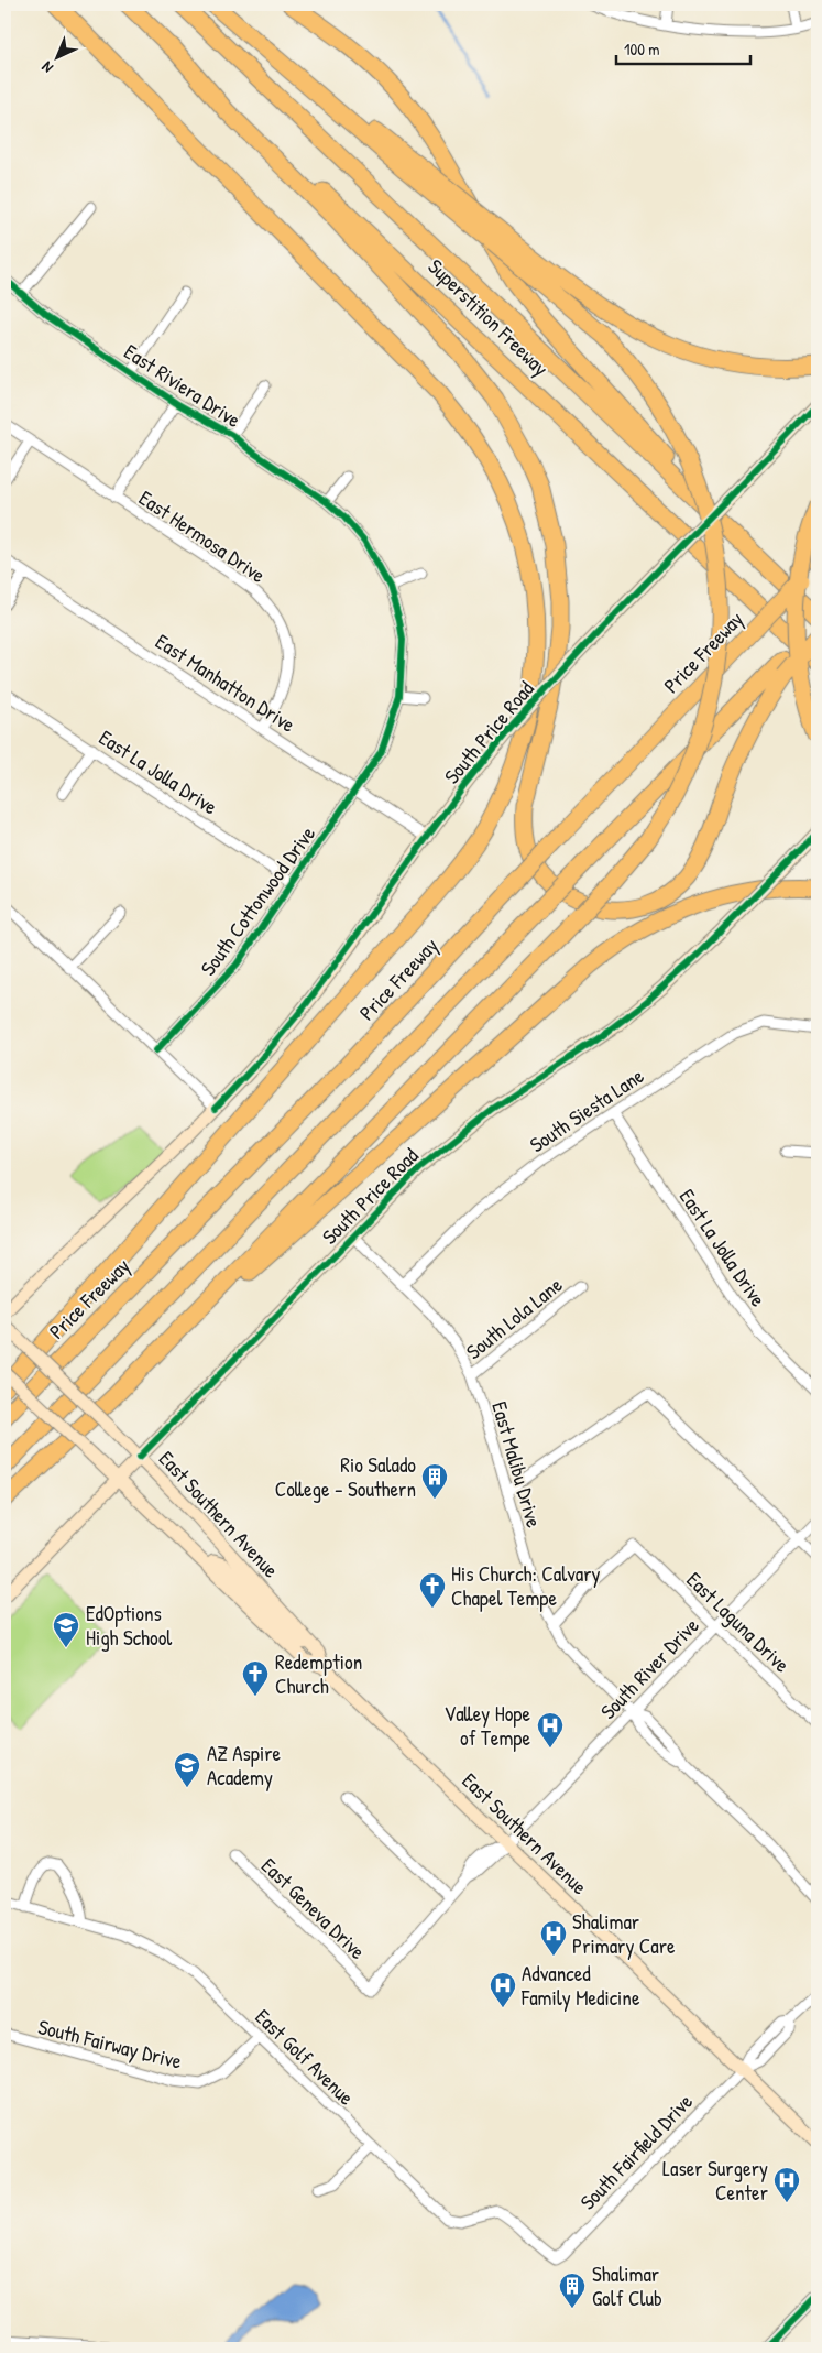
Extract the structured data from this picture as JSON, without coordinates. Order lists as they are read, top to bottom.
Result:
{
  "streets": {
    "highway": ["Superstition Freeway", "Price Freeway"],
    "main road": ["South Price Road", "East Southern Avenue"],
    "street": [
      "East Riviera Drive",
      "East Hermosa Drive",
      "East Manhatton Drive",
      "East La Jolla Drive",
      "South Cottonwood Drive",
      "South Siesta Lane",
      "South Lola Lane",
      "East Malibu Drive",
      "East Laguna Drive",
      "South River Drive",
      "East Geneva Drive",
      "South Fairway Drive",
      "East Golf Avenue",
      "South Fairfield Drive"
    ]
  },
  "crossings": [
    ["East Riviera Drive", "East Manhatton Drive"],
    ["East Riviera Drive", "South Cottonwood Drive"],
    ["East Hermosa Drive", "East Manhatton Drive"],
    ["East Manhatton Drive", "South Price Road"],
    ["East Manhatton Drive", "South Cottonwood Drive"],
    ["South Price Road", "East Malibu Drive"],
    ["South Price Road", "East Southern Avenue"],
    ["East La Jolla Drive", "South Cottonwood Drive"],
    ["East La Jolla Drive", "South Siesta Lane"],
    ["South Siesta Lane", "East Malibu Drive"],
    ["South Lola Lane", "East Malibu Drive"],
    ["East Malibu Drive", "East Laguna Drive"],
    ["East Malibu Drive", "South River Drive"],
    ["East Southern Avenue", "South River Drive"],
    ["East Southern Avenue", "South Fairfield Drive"],
    ["East Laguna Drive", "South River Drive"],
    ["South River Drive", "East Geneva Drive"],
    ["South Fairway Drive", "East Golf Avenue"],
    ["East Golf Avenue", "South Fairfield Drive"]
  ],
  "places": {
    "building": ["Rio Salado College - Southern", "Shalimar Golf Club"],
    "church": ["His Church: Calvary Chapel Tempe", "Redemption Church"],
    "school or university": ["EdOptions High School", "AZ Aspire Academy"],
    "hospital": [
      "Valley Hope of Tempe",
      "Shalimar Primary Care",
      "Advanced Family Medicine",
      "Laser Surgery Center"
    ]
  },
  "scale_bar": "100 m",
  "north": "bottom left"
}
